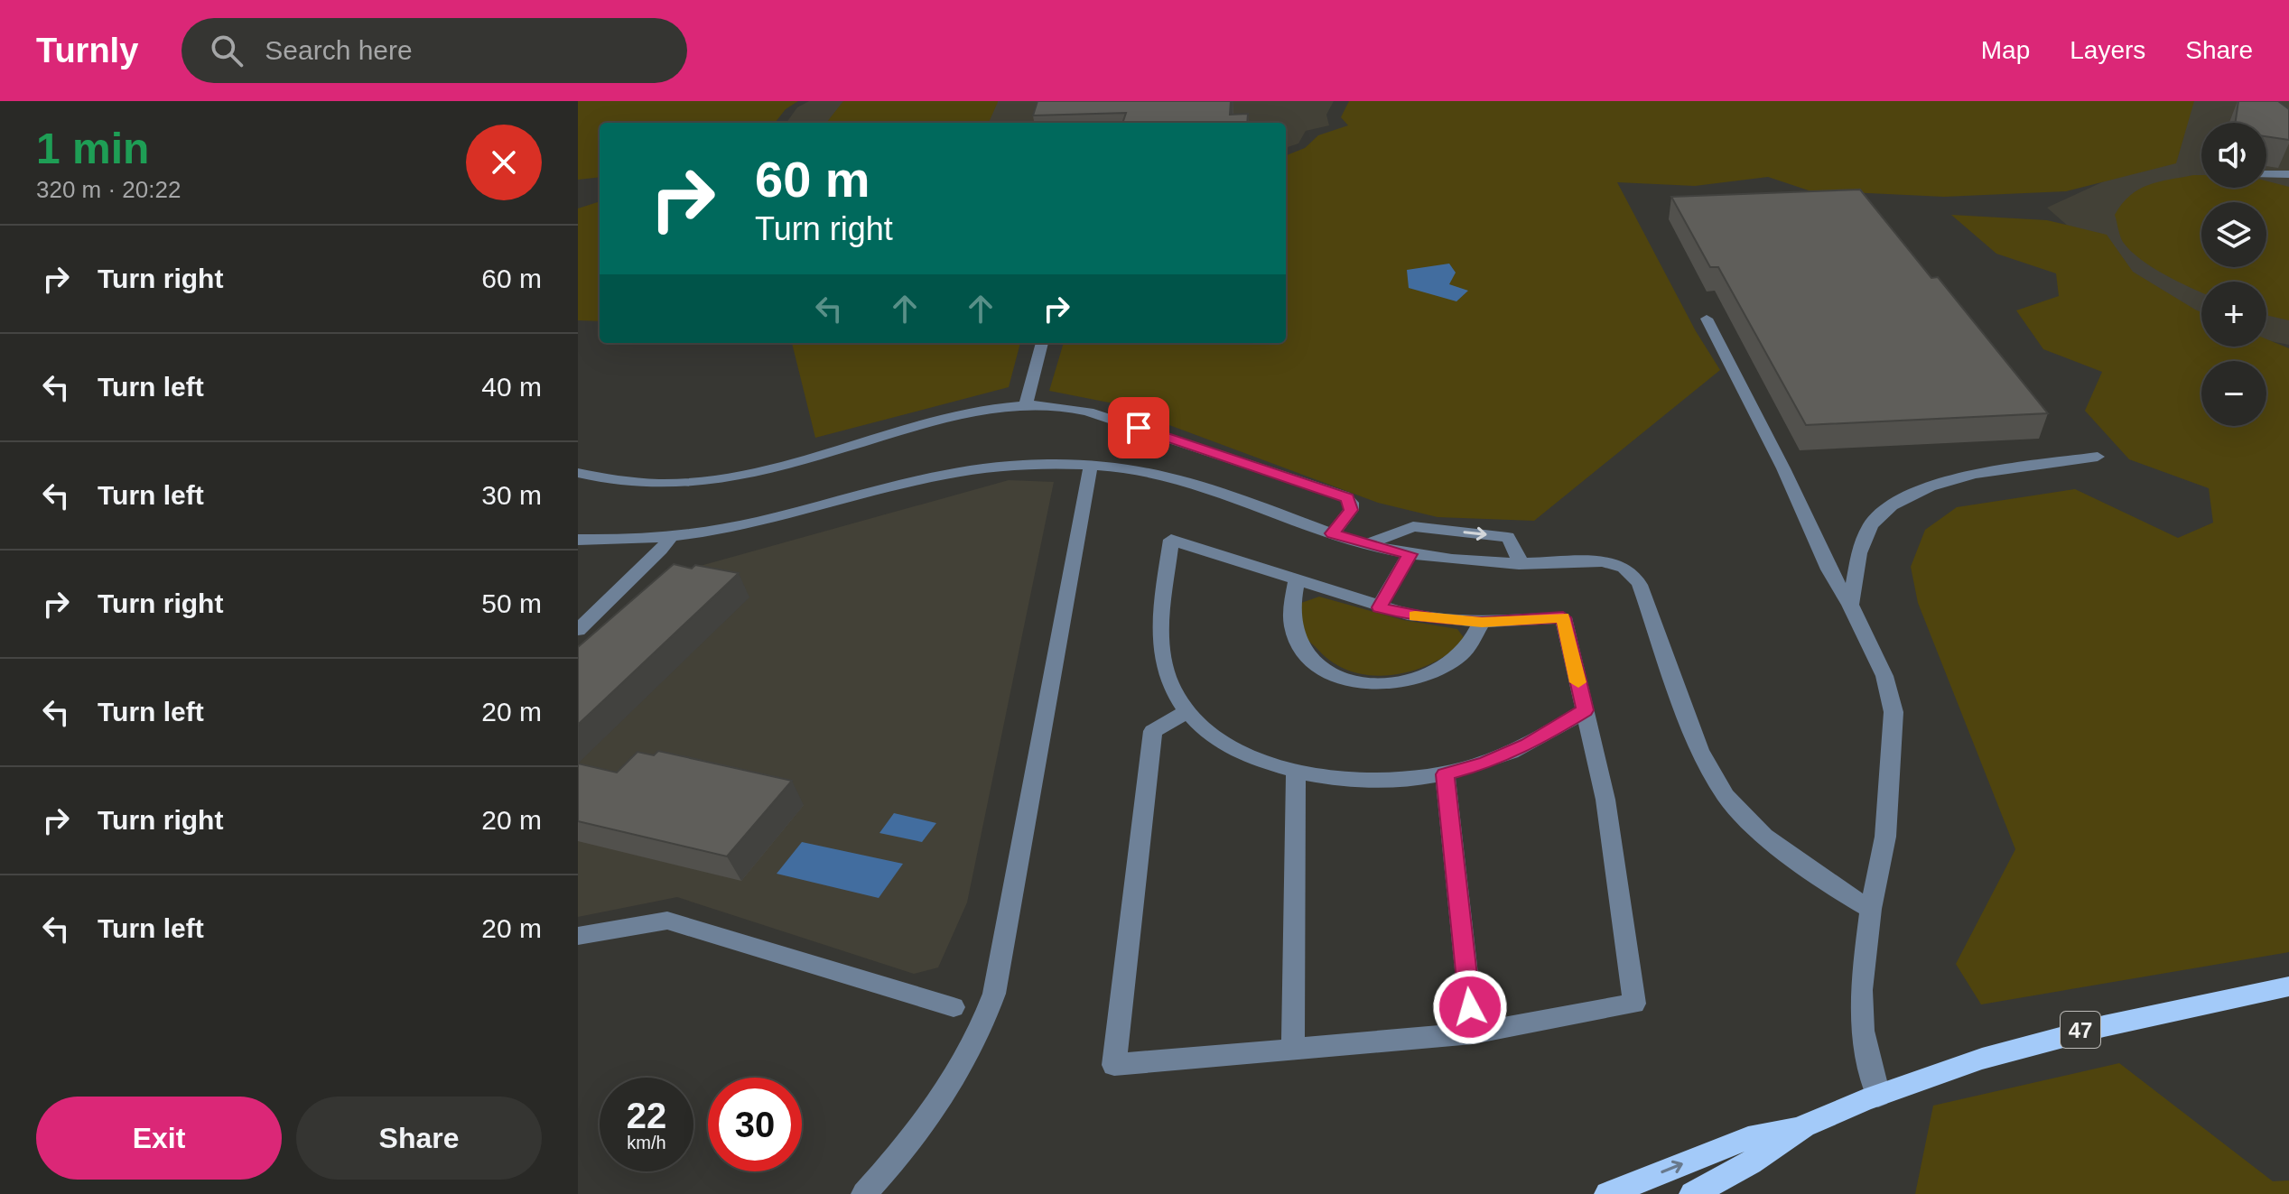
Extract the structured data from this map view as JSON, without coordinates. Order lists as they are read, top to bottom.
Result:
{
  "streets": {
    "main road": ["47"]
  },
  "page": {
    "header": "Turnly",
    "search": "Search here",
    "nav": ["Map", "Layers", "Share"],
    "heading": ["1 min", "320 m · 20:22"],
    "map_buttons": ["+", "−"],
    "turn": ["60 m", "Turn right"],
    "list": [
      {
        "name": "Turn right",
        "value": "60 m"
      },
      {
        "name": "Turn left",
        "value": "40 m"
      },
      {
        "name": "Turn left",
        "value": "30 m"
      },
      {
        "name": "Turn right",
        "value": "50 m"
      },
      {
        "name": "Turn left",
        "value": "20 m"
      },
      {
        "name": "Turn right",
        "value": "20 m"
      },
      {
        "name": "Turn left",
        "value": "20 m"
      }
    ],
    "speed": "22 km/h",
    "limit": "30",
    "buttons": ["Exit", "Share"]
  }
}
